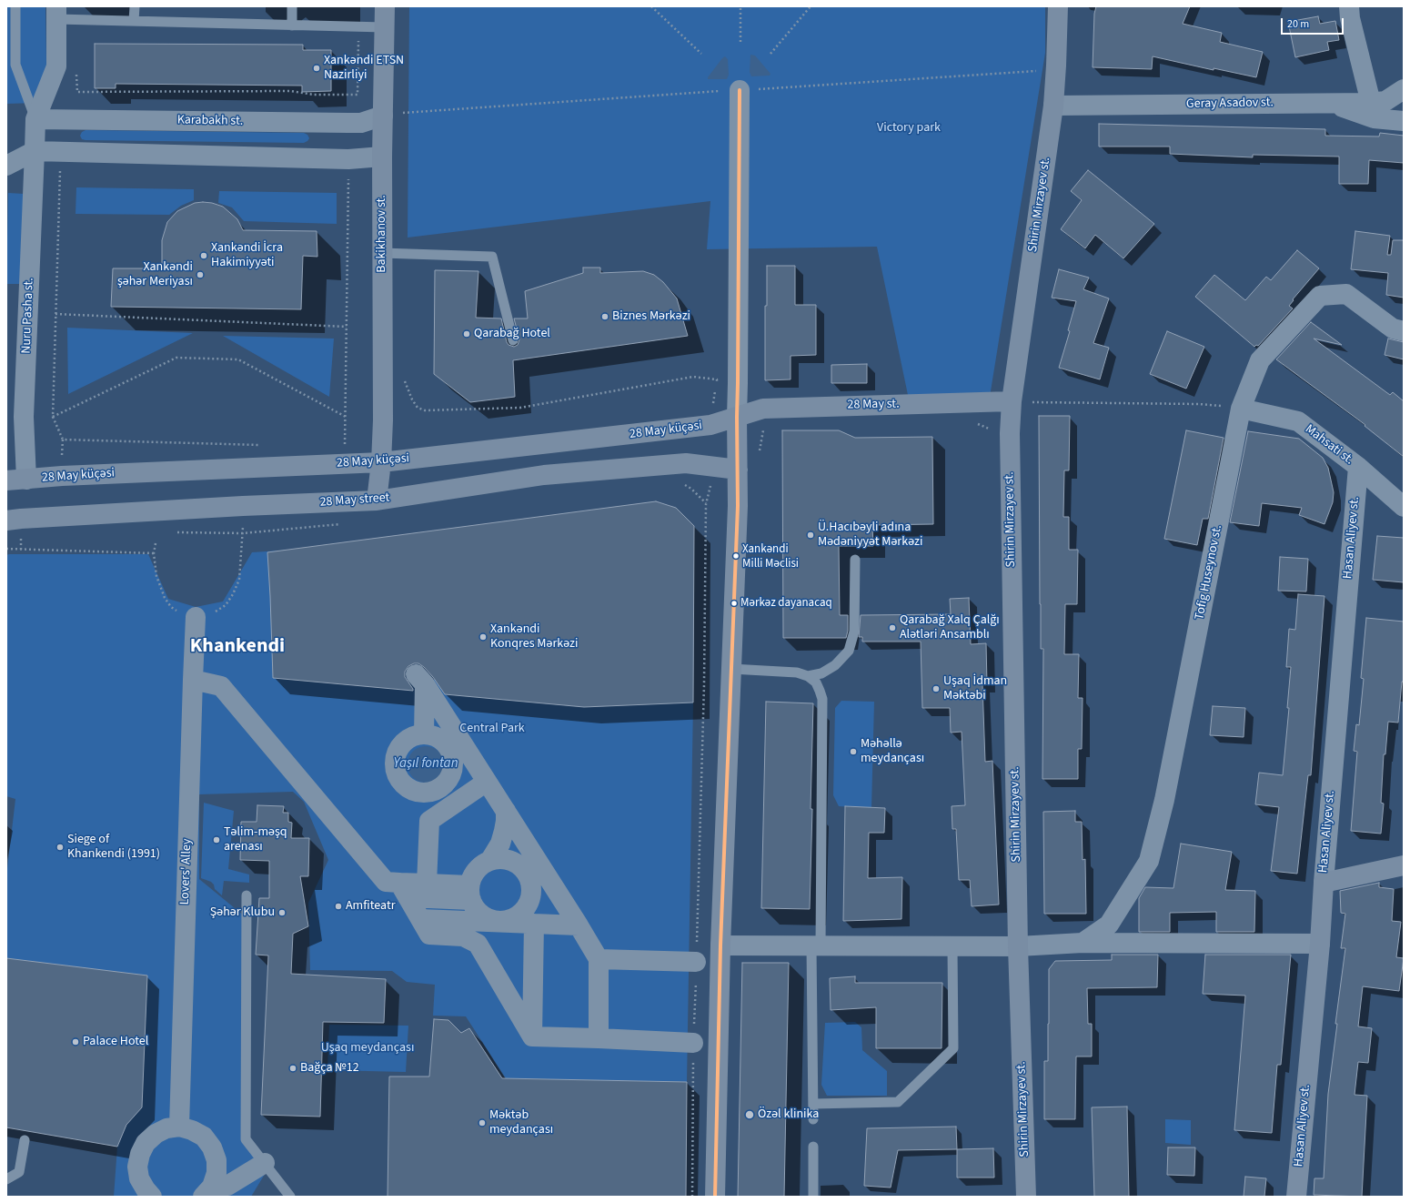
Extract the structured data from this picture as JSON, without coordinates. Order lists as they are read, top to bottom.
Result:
{
  "streets": {
    "street": [
      "Geray Asadov st.",
      "Karabakh st.",
      "Shirin Mirzayev st.",
      "Bakikhanov st.",
      "Nuru Pasha st.",
      "28 May st.",
      "28 May küçəsi",
      "Mahsati st.",
      "28 May street",
      "Hasan Aliyev st.",
      "Tofig Huseynov st.",
      "Lovers' Alley"
    ]
  },
  "crossings": [
    ["Geray Asadov st.", "Shirin Mirzayev st."],
    ["Karabakh st.", "Bakikhanov st."],
    ["Karabakh st.", "Nuru Pasha st."],
    ["Shirin Mirzayev st.", "28 May st."],
    ["Bakikhanov st.", "28 May küçəsi"],
    ["Bakikhanov st.", "28 May street"],
    ["Nuru Pasha st.", "28 May küçəsi"],
    ["28 May st.", "28 May küçəsi"],
    ["Mahsati st.", "Hasan Aliyev st."],
    ["Mahsati st.", "Tofig Huseynov st."]
  ],
  "districts": ["Khankendi"],
  "water": ["Yaşıl fontan"],
  "parks": ["Victory park", "Central Park", "Uşaq meydançası"],
  "places": [
    "Xankəndi ETSN Nazirliyi",
    "Xankəndi İcra Hakimiyyəti",
    "Xankəndi şəhər Meriyası",
    "Biznes Mərkəzi",
    "Qarabağ Hotel",
    "Ü.Hacıbəyli adına Mədəniyyət Mərkəzi",
    "Xankəndi Milli Məclisi",
    "Mərkəz dayanacaq",
    "Qarabağ Xalq Çalğı Alətləri Ansamblı",
    "Xankəndi Konqres Mərkəzi",
    "Uşaq İdman Məktəbi",
    "Məhəllə meydançası",
    "Təlim-məşq arenası",
    "Siege of Khankendi (1991)",
    "Amfiteatr",
    "Şəhər Klubu",
    "Palace Hotel",
    "Bağça №12",
    "Özəl klinika",
    "Məktəb meydançası"
  ],
  "scale_bar": "20 m"
}
